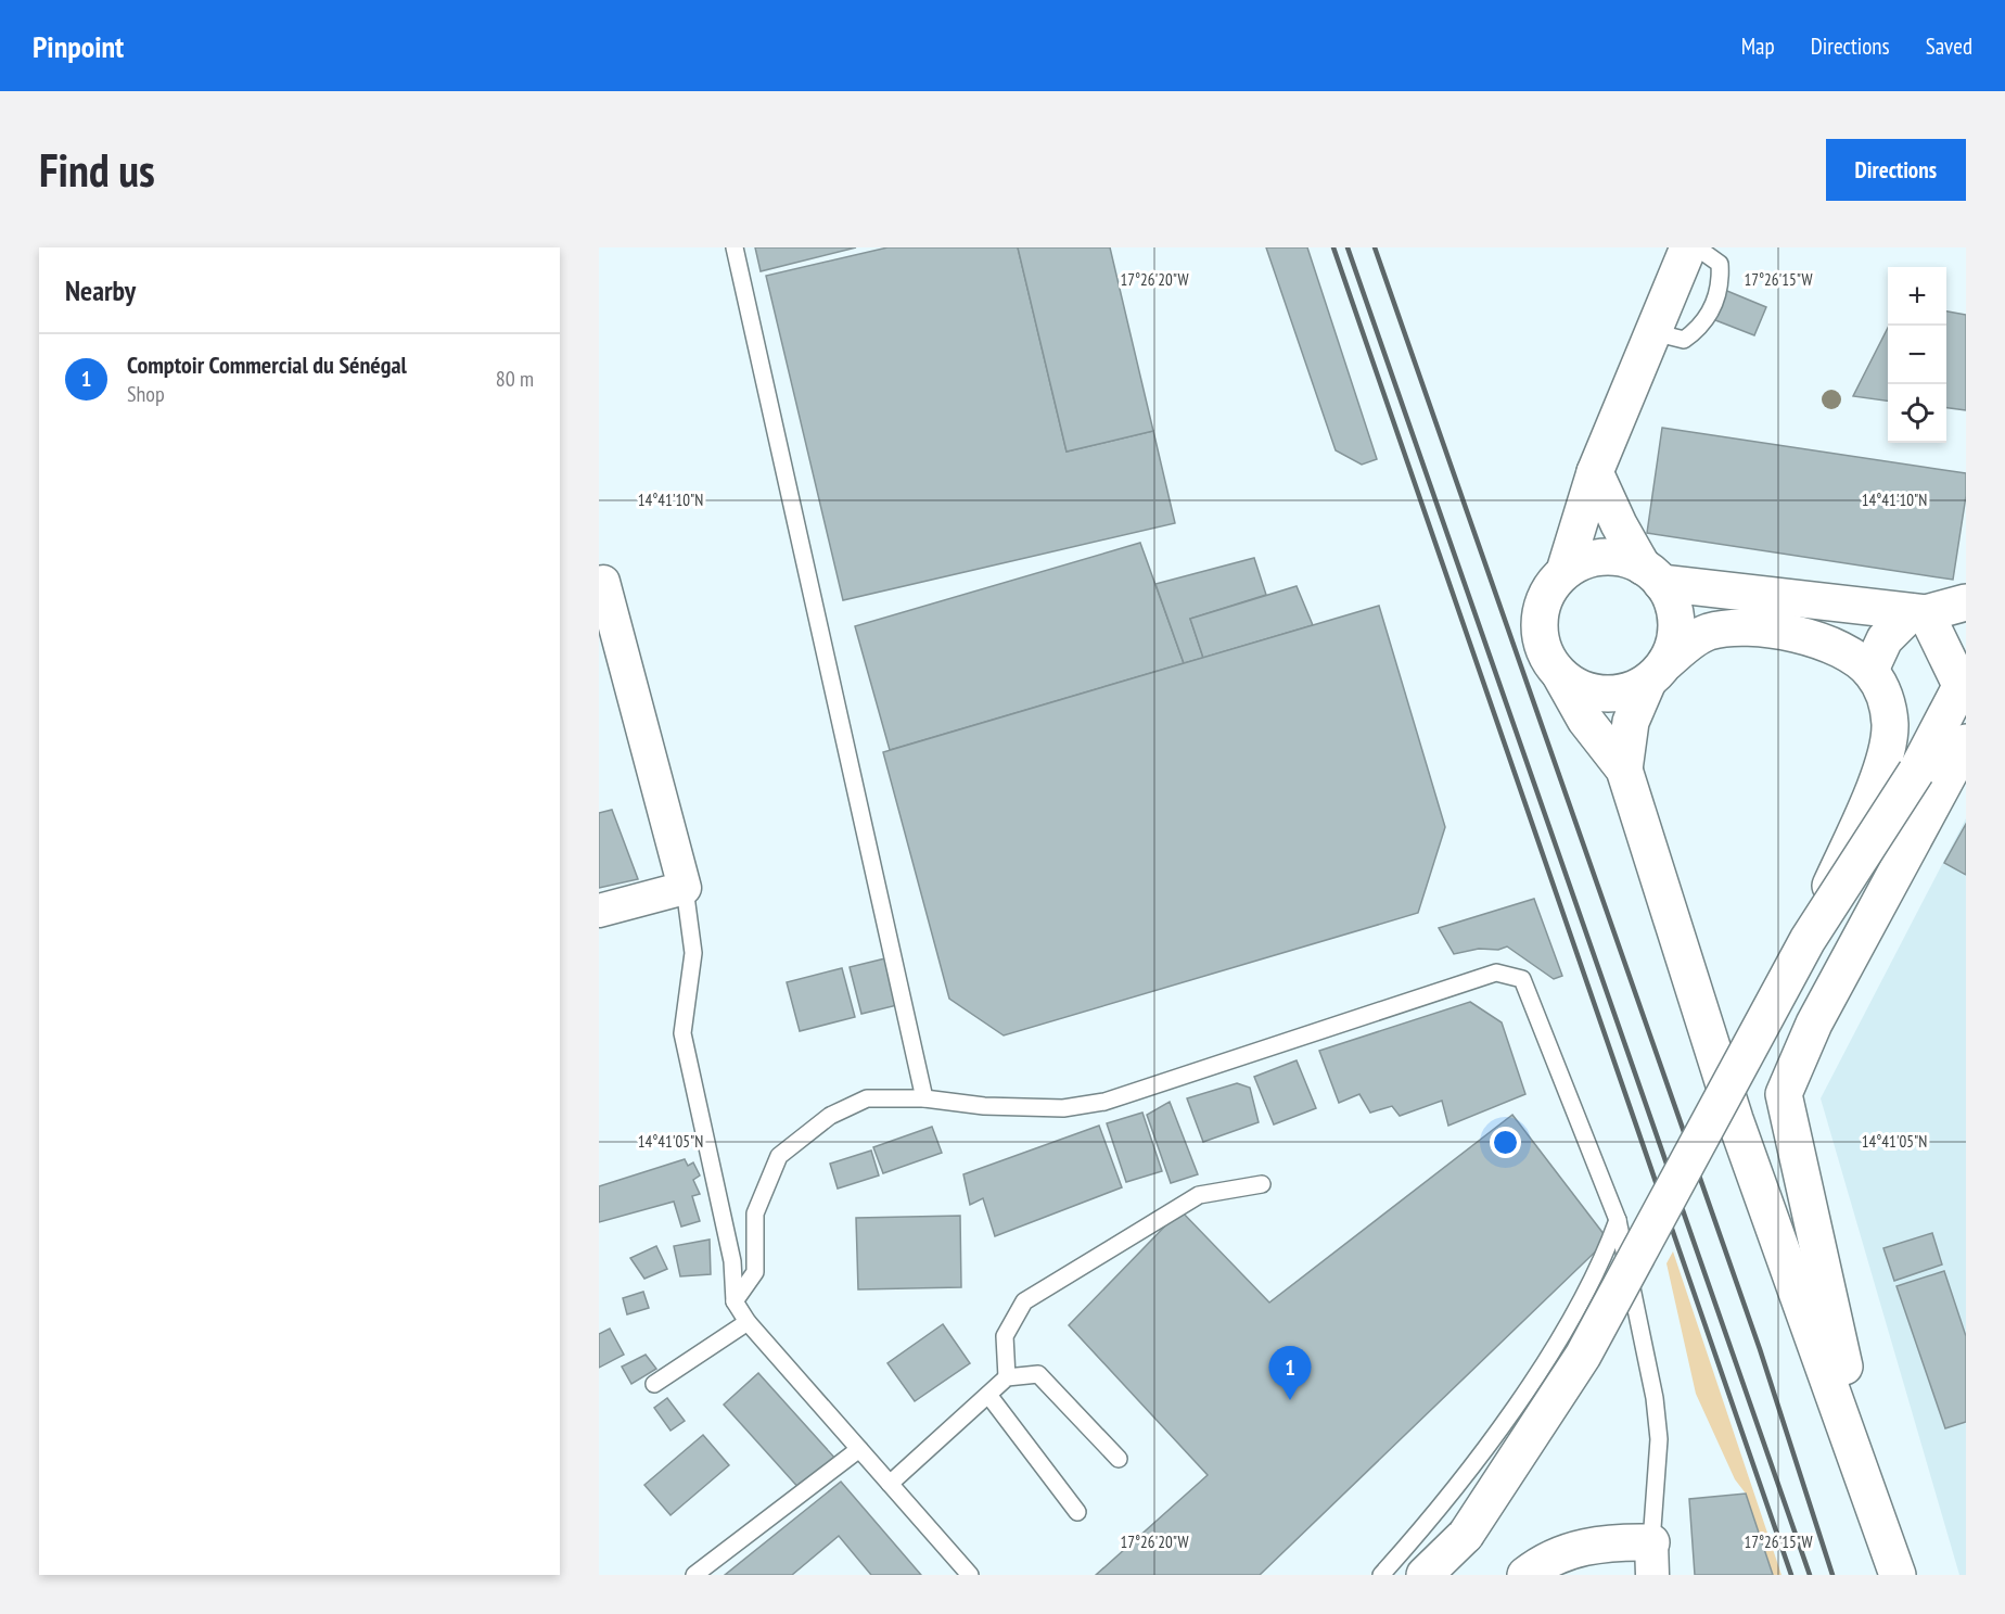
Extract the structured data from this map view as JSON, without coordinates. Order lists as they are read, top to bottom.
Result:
{
  "page": {
    "header": "Pinpoint",
    "nav": ["Map", "Directions", "Saved"],
    "buttons": "Directions",
    "title": "Find us",
    "heading": "Nearby",
    "map_buttons": ["+", "−"],
    "list": [
      {
        "mark": "1",
        "name": "Comptoir Commercial du Sénégal",
        "note": "Shop",
        "value": "80 m"
      }
    ],
    "pins": "1"
  },
  "coordinates": [
    "17°26'20\"W",
    "17°26'15\"W",
    "14°41'10\"N",
    "14°41'05\"N"
  ]
}
